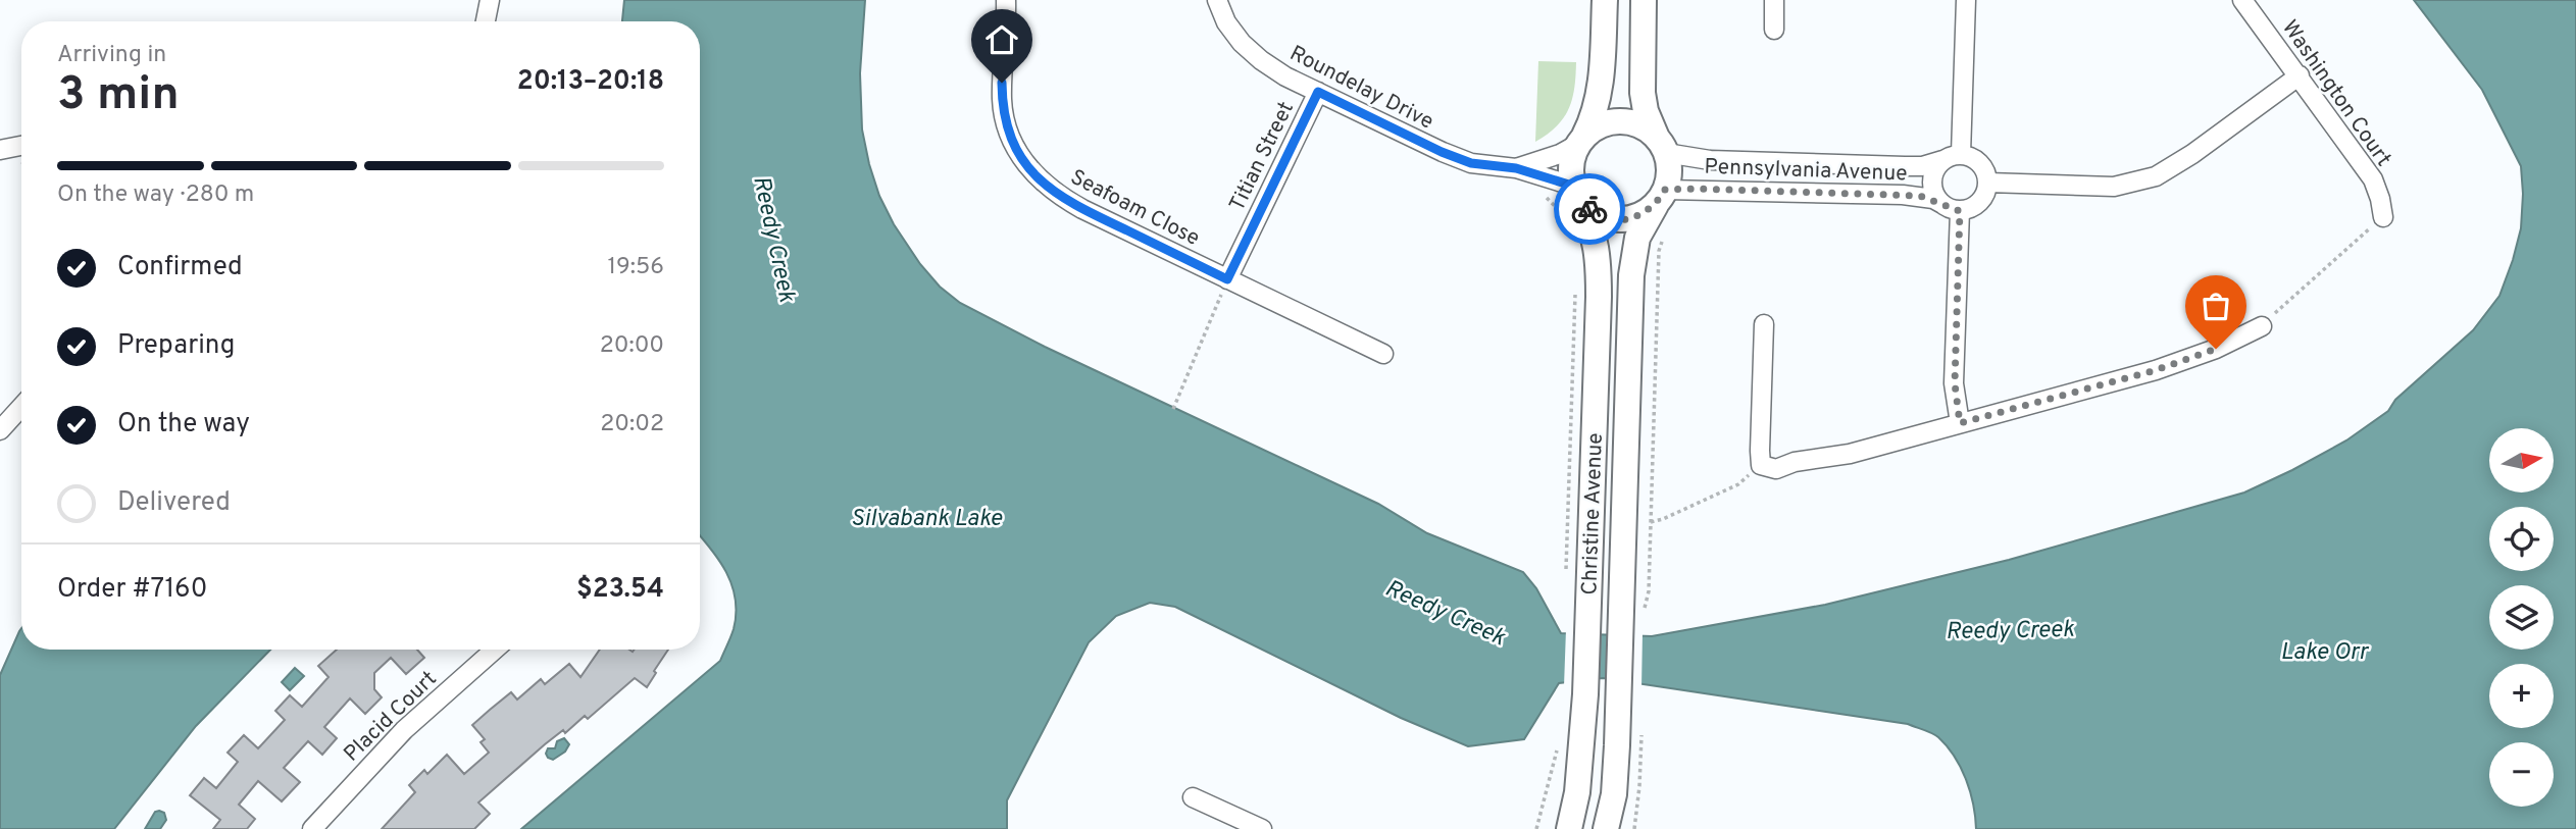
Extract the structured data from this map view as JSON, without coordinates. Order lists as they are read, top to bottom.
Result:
{
  "streets": {
    "main road": ["Christine Avenue"],
    "street": [
      "Roundelay Drive",
      "Washington Court",
      "Titian Street",
      "Pennsylvania Avenue",
      "Seafoam Close",
      "Placid Court"
    ]
  },
  "crossings": [
    ["Roundelay Drive", "Titian Street"],
    ["Roundelay Drive", "Pennsylvania Avenue"],
    ["Roundelay Drive", "Christine Avenue"],
    ["Titian Street", "Seafoam Close"],
    ["Pennsylvania Avenue", "Christine Avenue"]
  ],
  "water": ["Reedy Creek", "Silvabank Lake", "Lake Orr"],
  "north": "right",
  "page": {
    "heading": ["3 min", "Arriving in", "20:13–20:18"],
    "panel": ["Order #7160", "$23.54"],
    "bar": "On the way · 280 m",
    "list": [
      ["Confirmed", "19:56"],
      ["Preparing", "20:00"],
      ["On the way", "20:02"],
      "Delivered"
    ],
    "map_buttons": ["+", "−"]
  }
}
